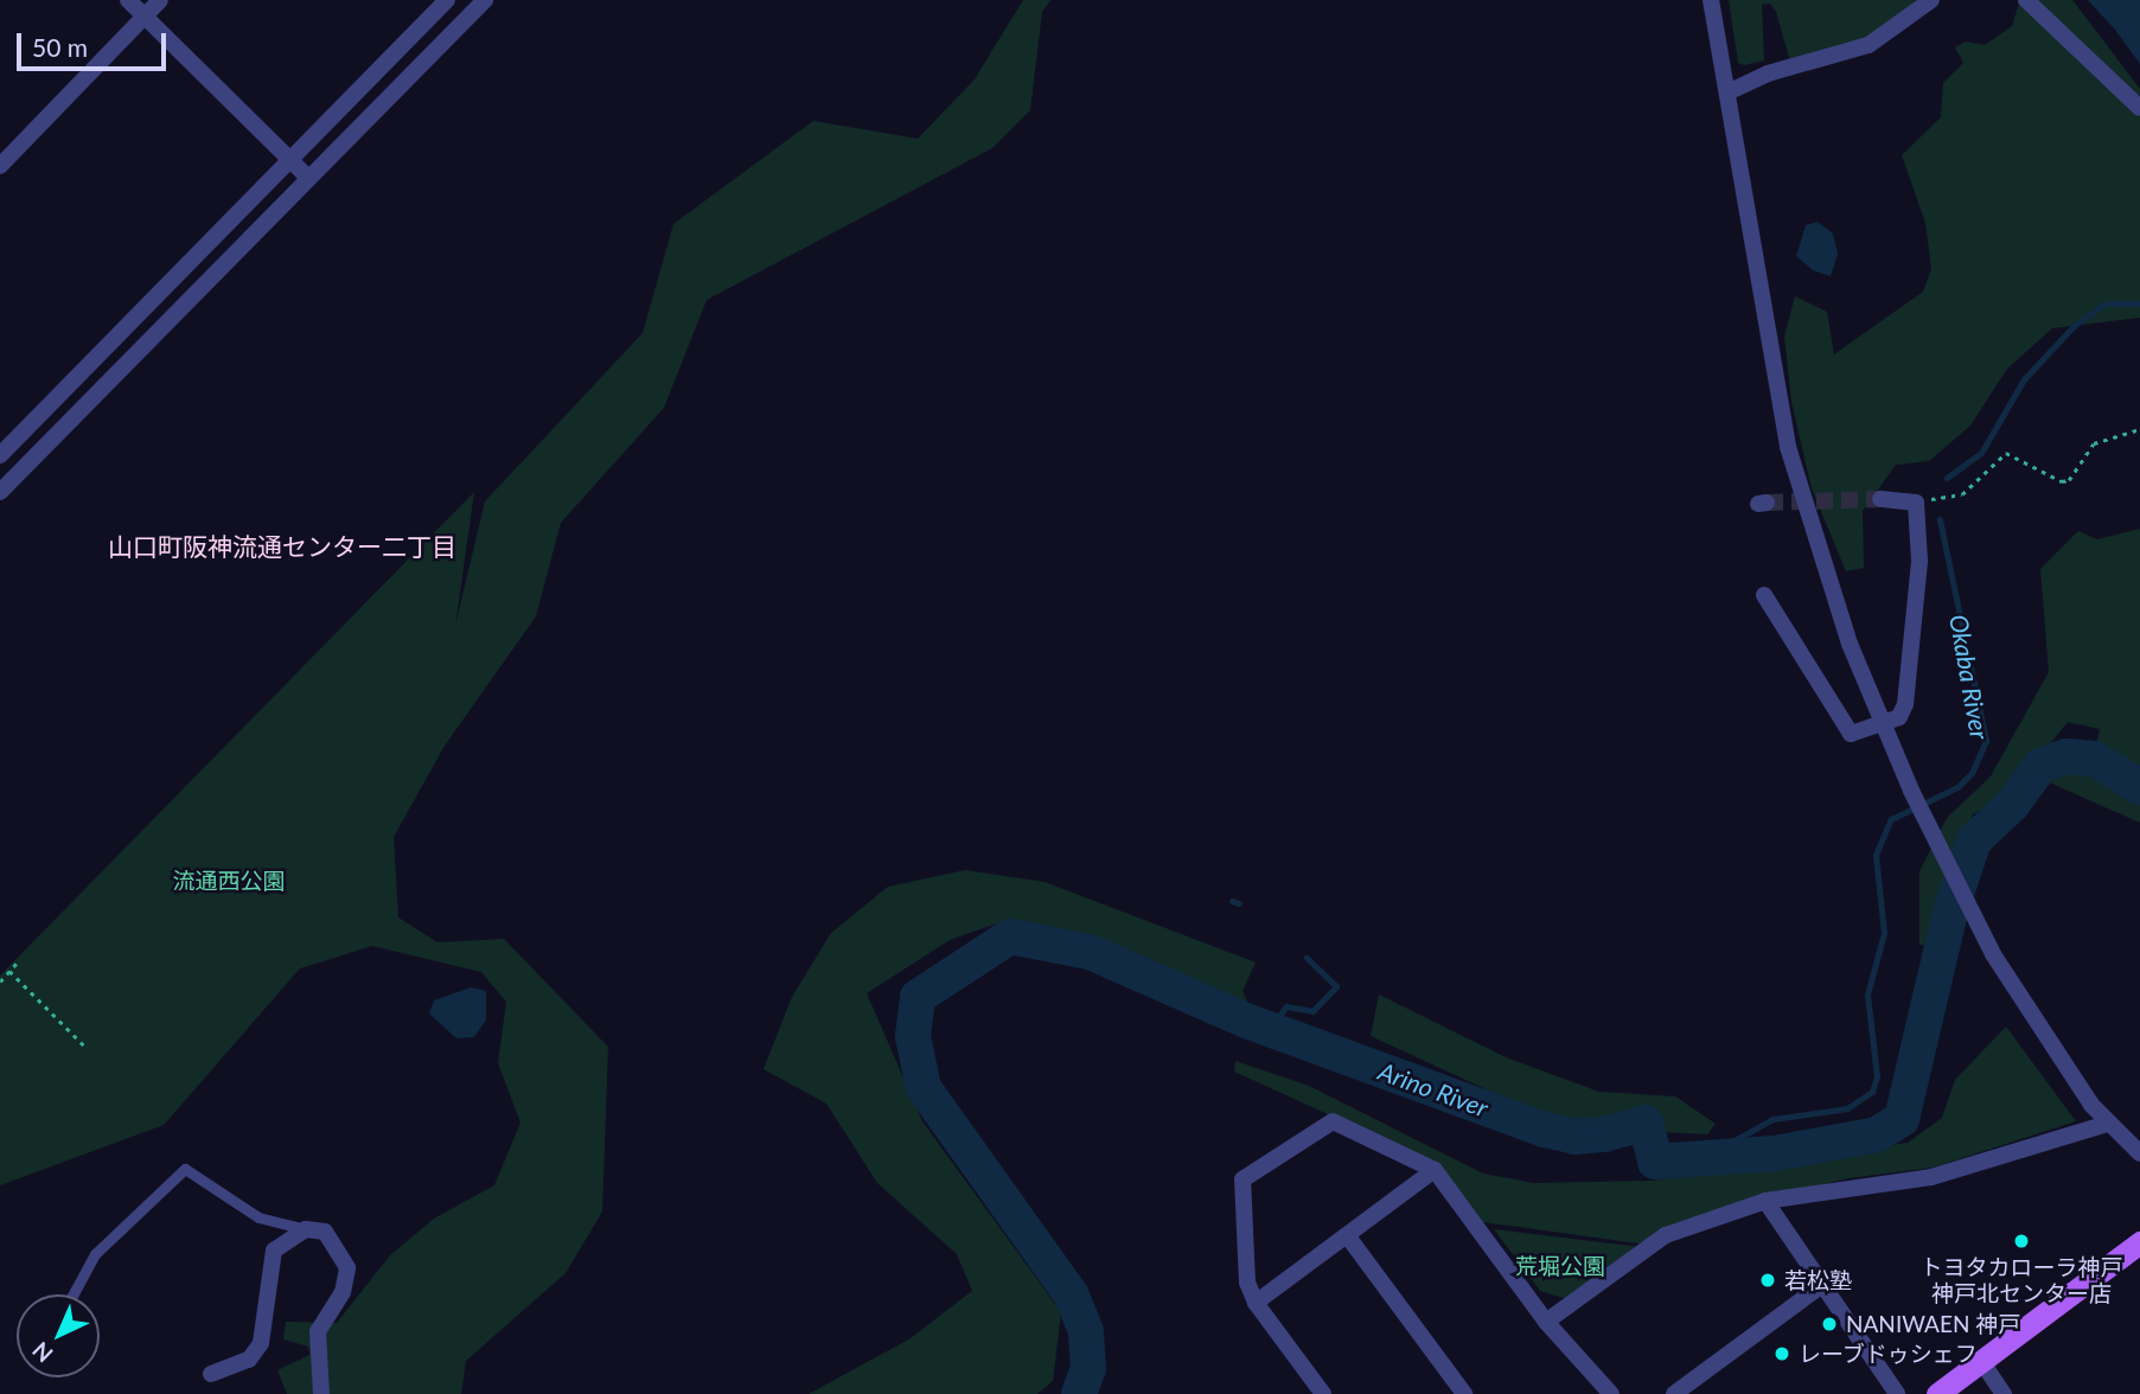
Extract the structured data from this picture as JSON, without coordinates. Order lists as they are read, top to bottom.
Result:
{
  "districts": ["山口町阪神流通センター二丁目"],
  "water": ["Okaba River", "Arino River"],
  "parks": ["流通西公園", "荒堀公園"],
  "places": [
    "トヨタカローラ神戸 神戸北センター店",
    "若松塾",
    "NANIWAEN 神戸",
    "レーブドゥシェフ"
  ],
  "scale_bar": "50 m",
  "north": "bottom left"
}
